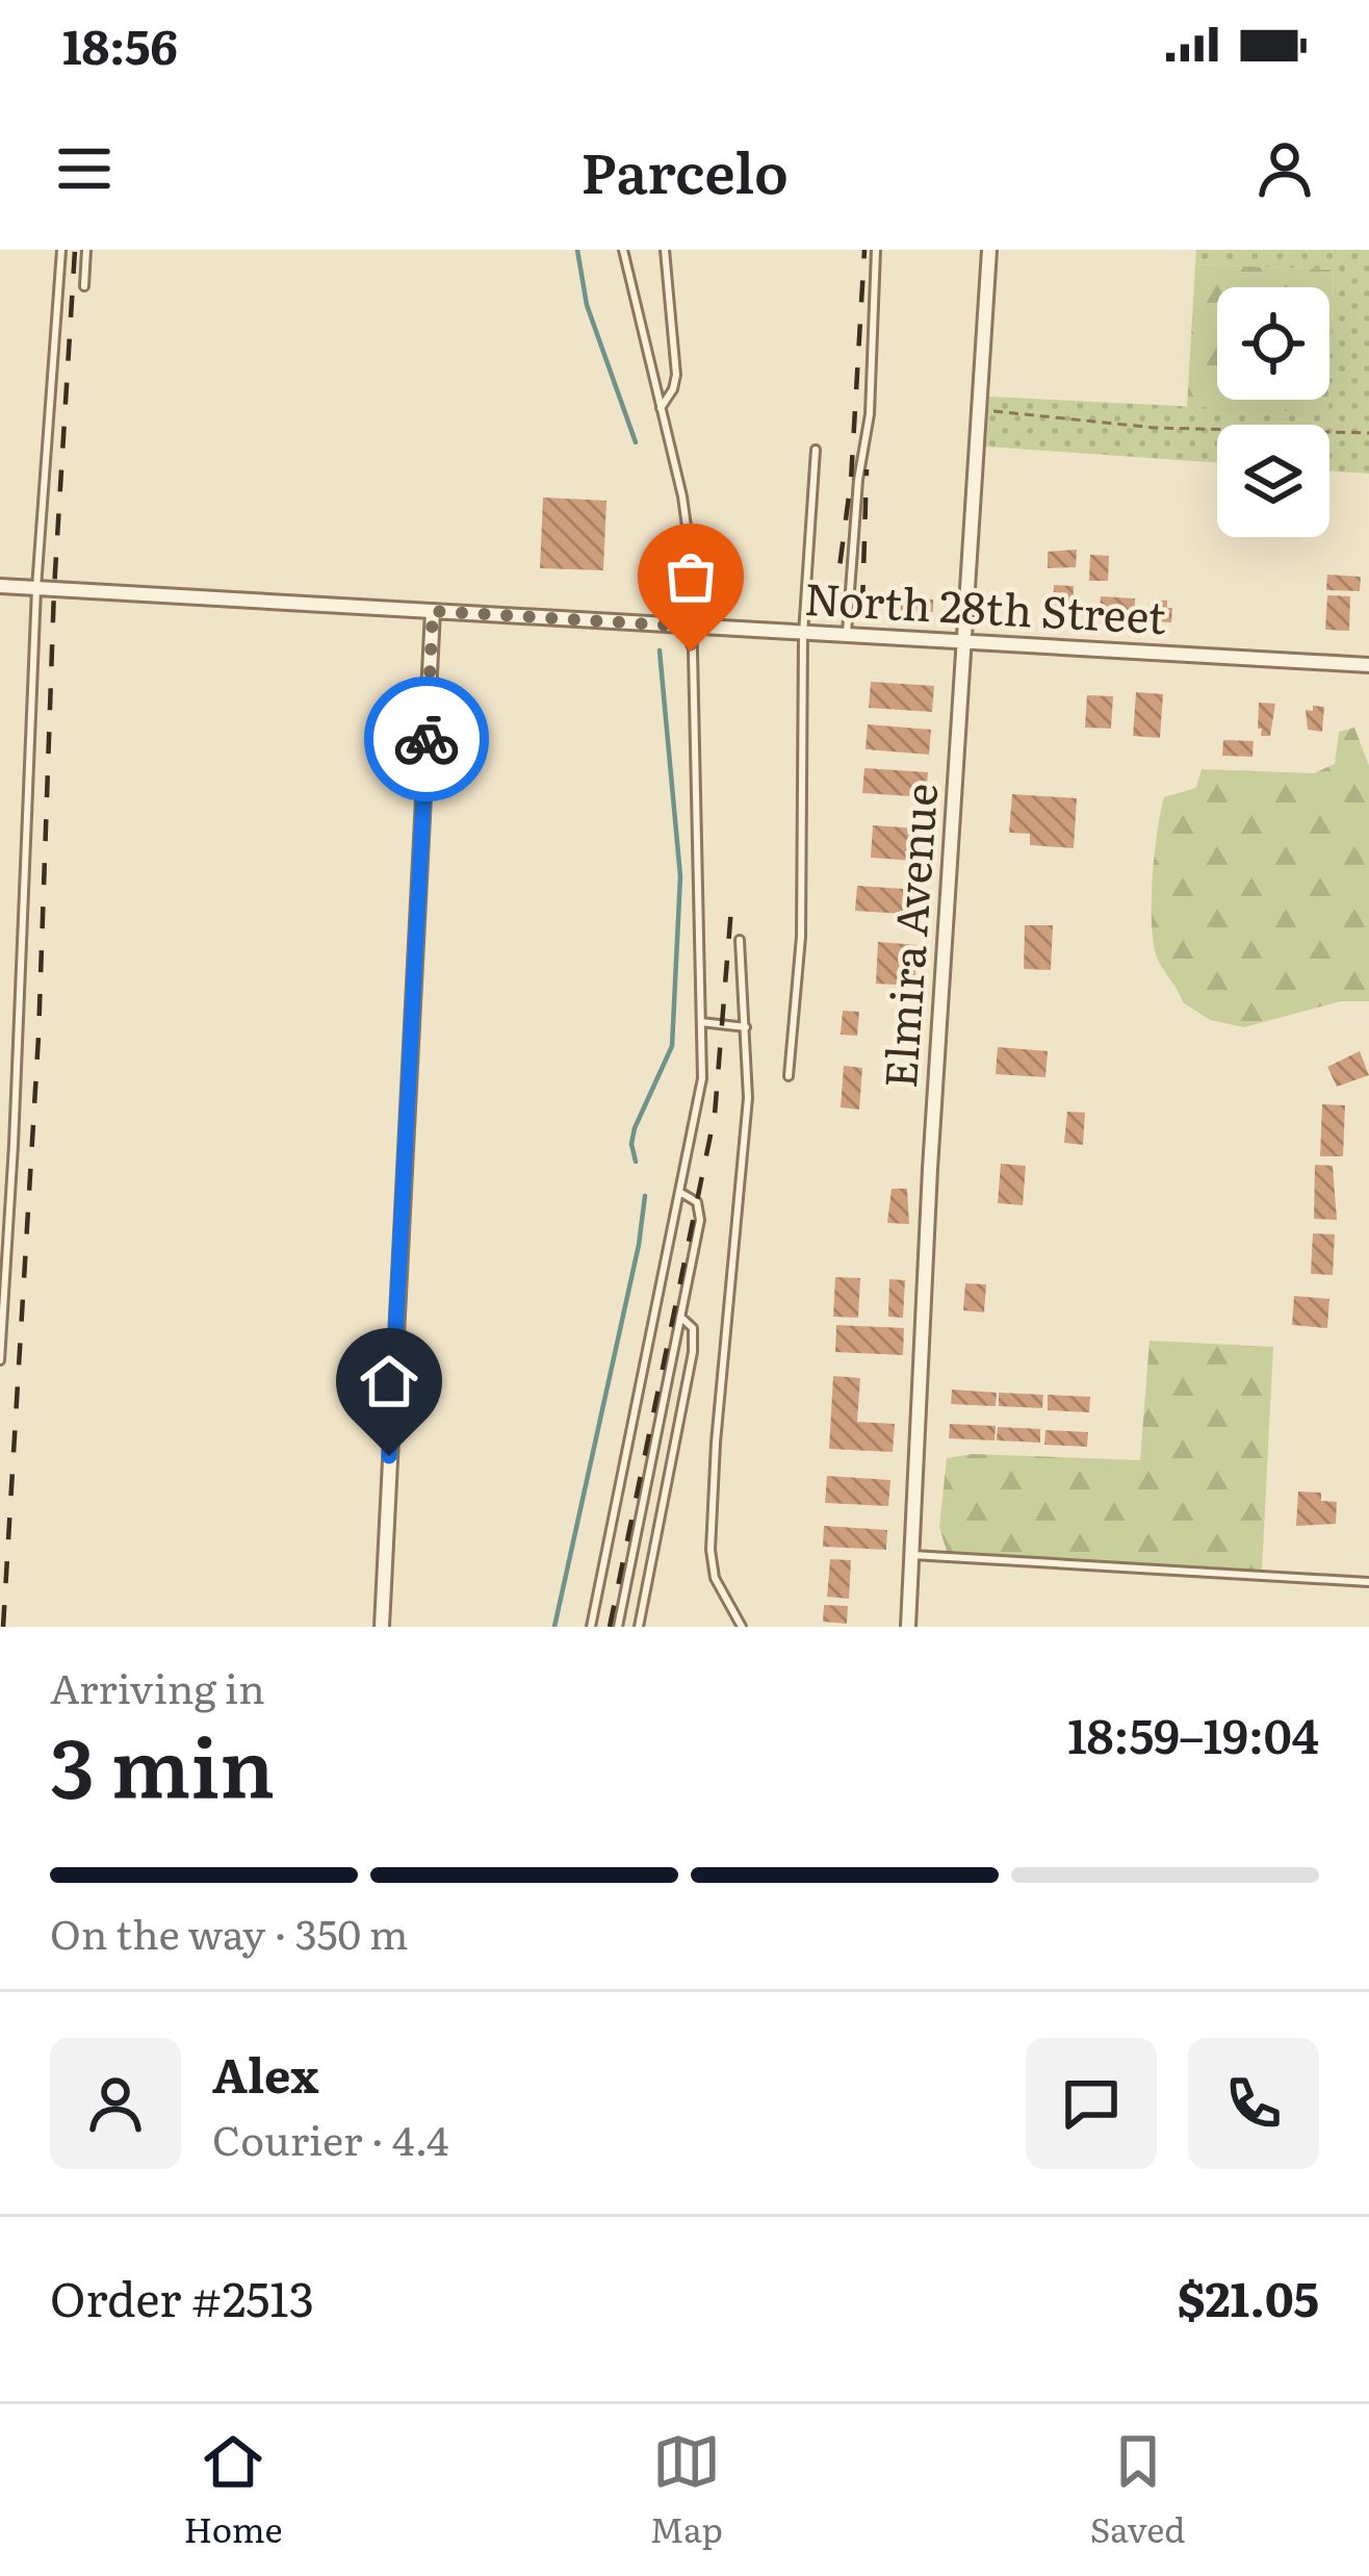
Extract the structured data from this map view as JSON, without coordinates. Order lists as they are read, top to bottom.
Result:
{
  "streets": {
    "street": ["North 28th Street", "Elmira Avenue"]
  },
  "crossings": [
    ["North 28th Street", "Elmira Avenue"]
  ],
  "page": {
    "status": "18:56",
    "header": "Parcelo",
    "heading": ["3 min", "Arriving in", "18:59–19:04"],
    "panel": [
      "Alex",
      "Courier · 4.4",
      "Order #2513",
      "$21.05"
    ],
    "bar": "On the way · 350 m",
    "tabs": ["Home", "Map", "Saved"]
  }
}
